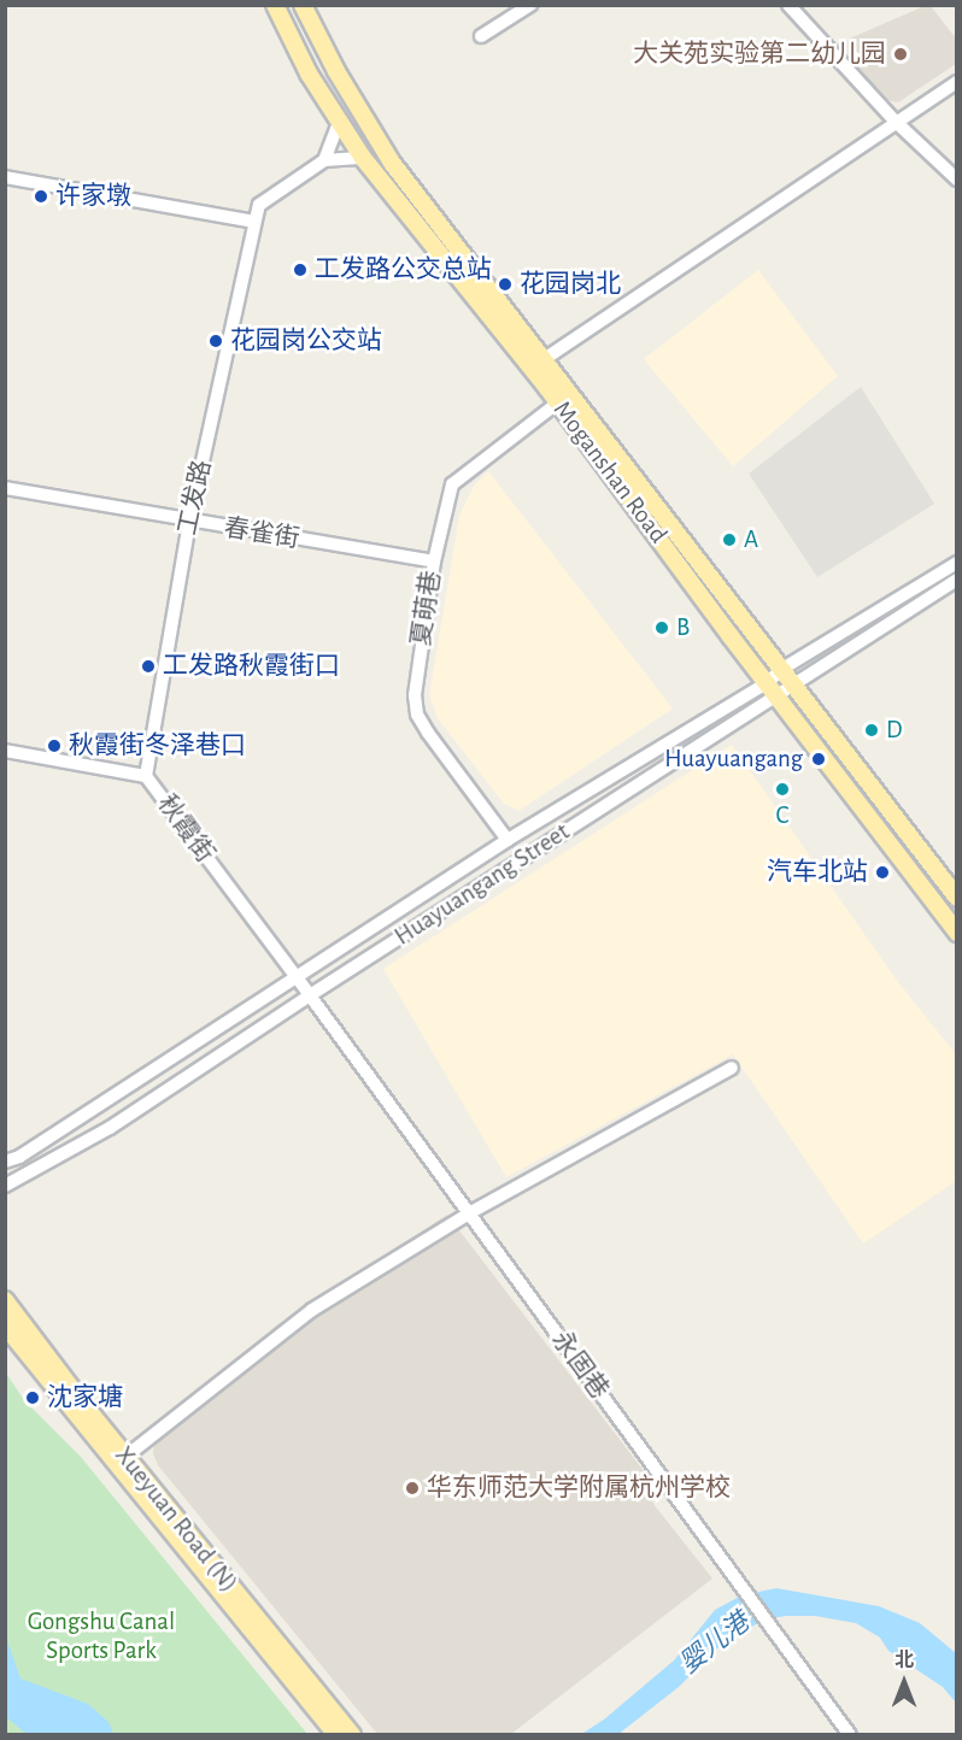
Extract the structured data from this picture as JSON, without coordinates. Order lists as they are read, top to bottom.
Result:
{
  "streets": {
    "main road": ["Moganshan Road", "Xueyuan Road (N)"],
    "street": [
      "工发路",
      "春雀街",
      "夏萌巷",
      "秋霞街",
      "Huayuangang Street",
      "永固巷"
    ]
  },
  "crossings": [
    ["Moganshan Road", "夏萌巷"],
    ["Moganshan Road", "Huayuangang Street"],
    ["工发路", "春雀街"],
    ["工发路", "秋霞街"],
    ["春雀街", "夏萌巷"],
    ["夏萌巷", "Huayuangang Street"],
    ["秋霞街", "Huayuangang Street"],
    ["秋霞街", "永固巷"],
    ["Huayuangang Street", "永固巷"]
  ],
  "water": ["婴儿港"],
  "parks": ["Gongshu Canal Sports Park"],
  "places": [
    "大关苑实验第二幼儿园",
    "许家墩",
    "工发路公交总站",
    "花园岗北",
    "花园岗公交站",
    "A",
    "B",
    "工发路秋霞街口",
    "D",
    "秋霞街冬泽巷口",
    "Huayuangang",
    "C",
    "汽车北站",
    "沈家塘",
    "华东师范大学附属杭州学校"
  ],
  "north": "top"
}
